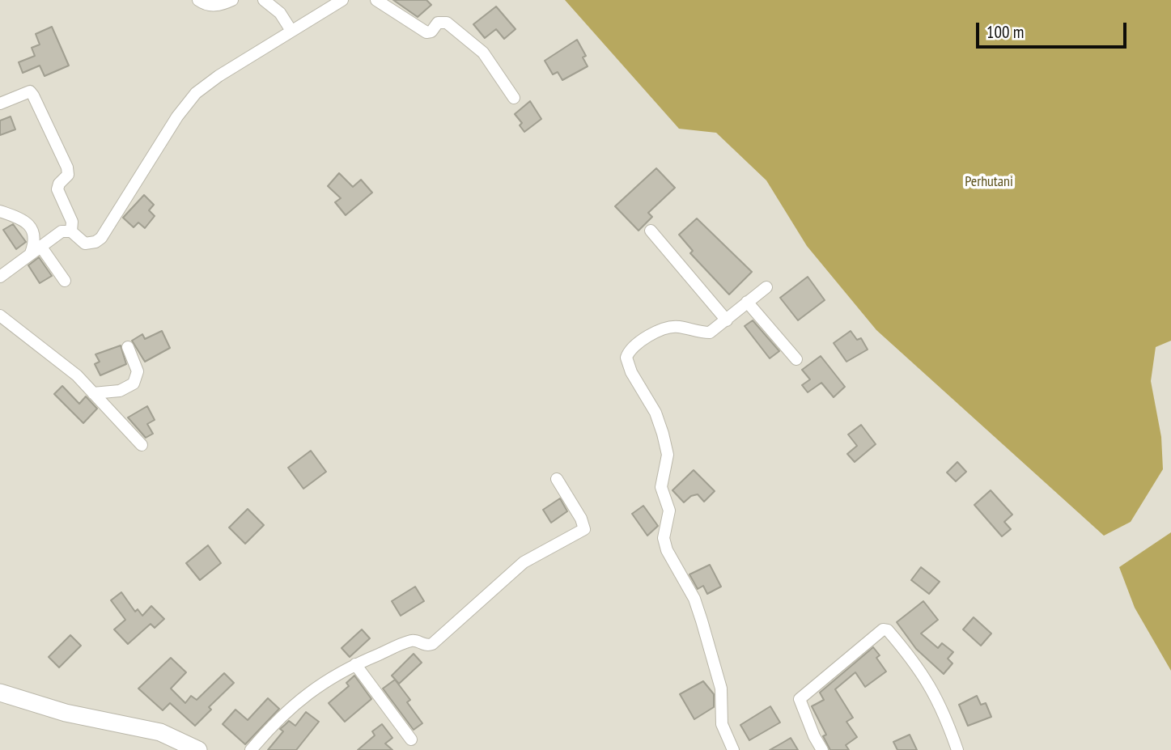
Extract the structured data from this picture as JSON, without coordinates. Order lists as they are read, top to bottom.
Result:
{
  "parks": ["Perhutani"],
  "scale_bar": "100 m"
}
